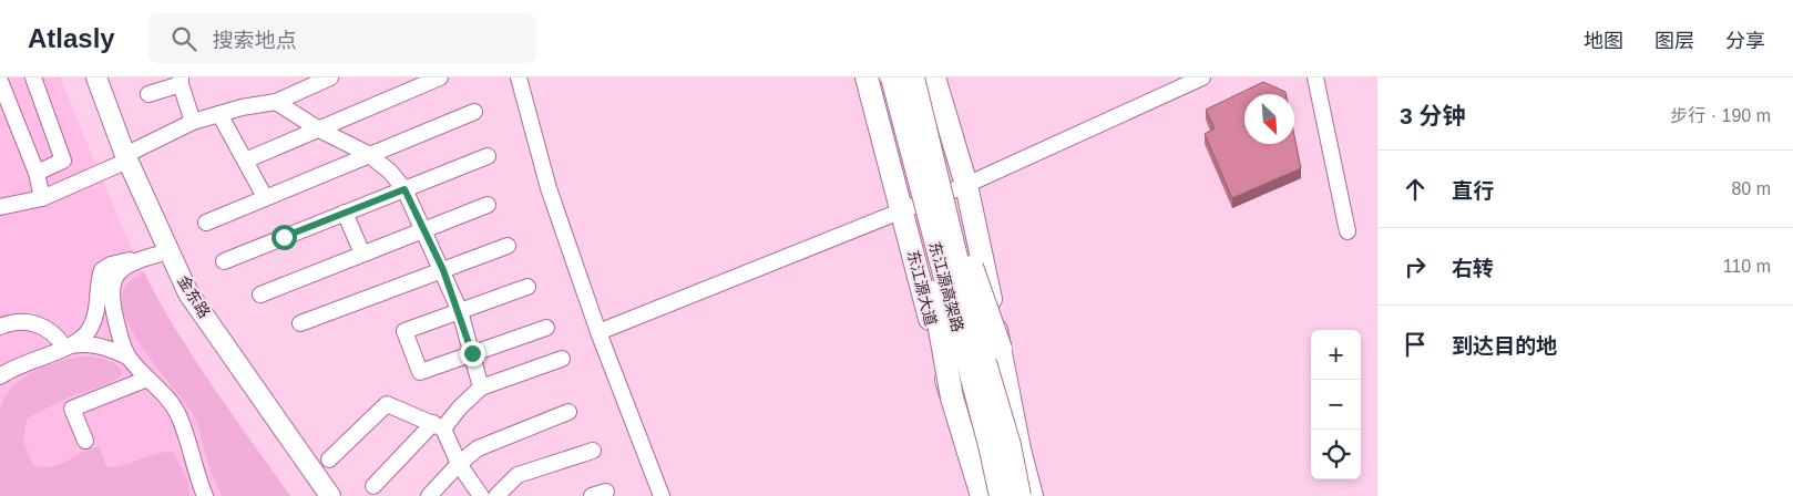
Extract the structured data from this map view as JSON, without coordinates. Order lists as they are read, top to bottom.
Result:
{
  "streets": {
    "highway": ["东江源高架路", "东江源大道"],
    "main road": ["金东路"]
  },
  "north": "bottom right",
  "page": {
    "header": "Atlasly",
    "search": "搜索地点",
    "nav": ["地图", "图层", "分享"],
    "heading": ["3 分钟", "步行 · 190 m"],
    "list": [
      ["直行", "80 m"],
      ["右转", "110 m"],
      "到达目的地"
    ],
    "map_buttons": ["+", "−"]
  }
}
